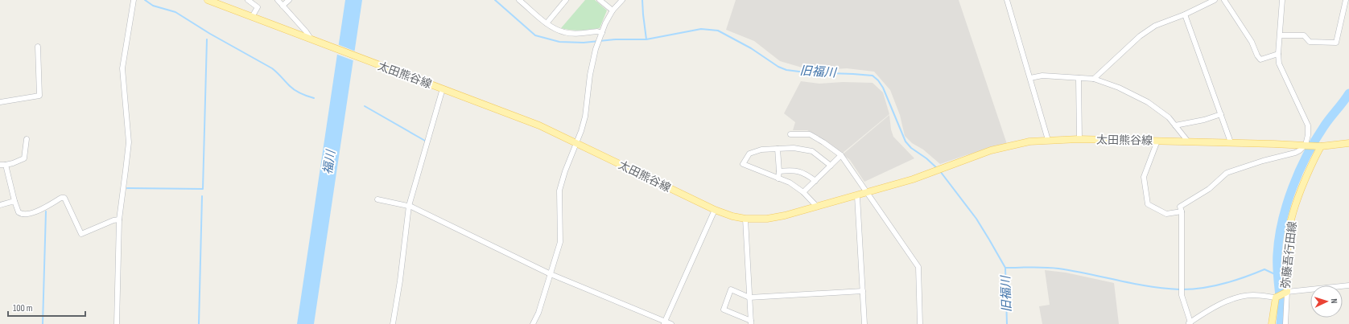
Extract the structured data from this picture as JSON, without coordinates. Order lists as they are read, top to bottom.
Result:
{
  "streets": {
    "main road": ["太田熊谷線", "弥藤吾行田線"]
  },
  "crossings": [
    ["太田熊谷線", "弥藤吾行田線"]
  ],
  "water": ["旧福川", "福川"],
  "scale_bar": "100 m",
  "north": "right"
}
